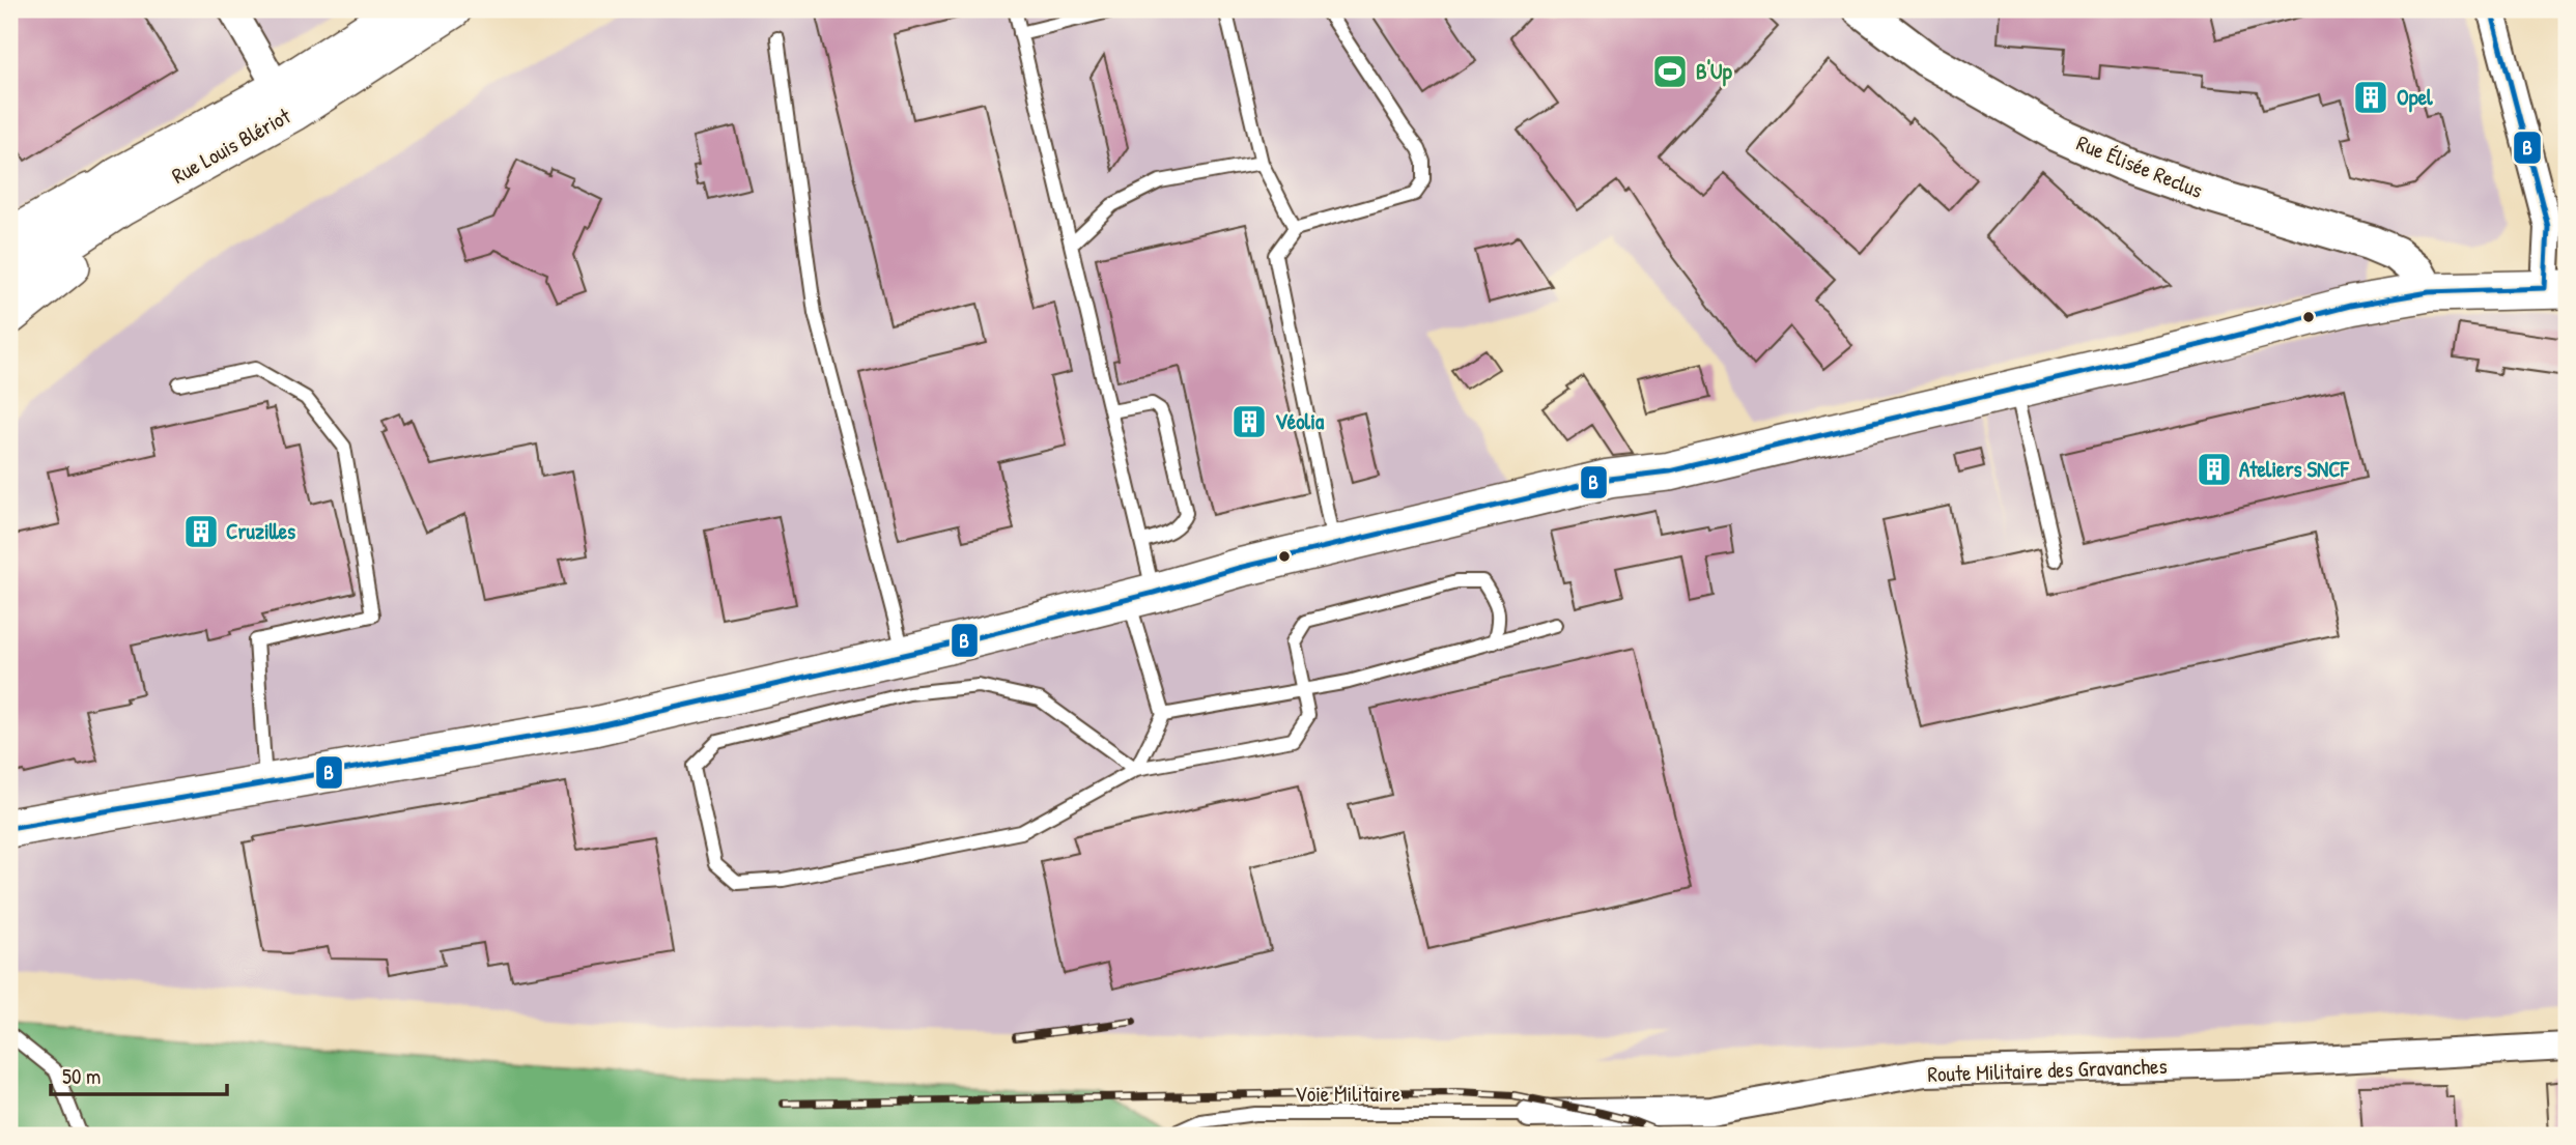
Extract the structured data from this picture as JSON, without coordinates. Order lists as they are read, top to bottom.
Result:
{
  "streets": {
    "main road": ["Rue Louis Blériot"],
    "street": ["Rue Élisée Reclus", "Route Militaire des Gravanches"],
    "lane": ["Voie Militaire"]
  },
  "crossings": [
    ["Route Militaire des Gravanches", "Voie Militaire"]
  ],
  "places": {
    "sports": ["B'Up"],
    "building": [
      "Opel",
      "Véolia",
      "Ateliers SNCF",
      "Cruzilles"
    ]
  },
  "lines": ["transit line B"],
  "scale_bar": "50 m"
}
